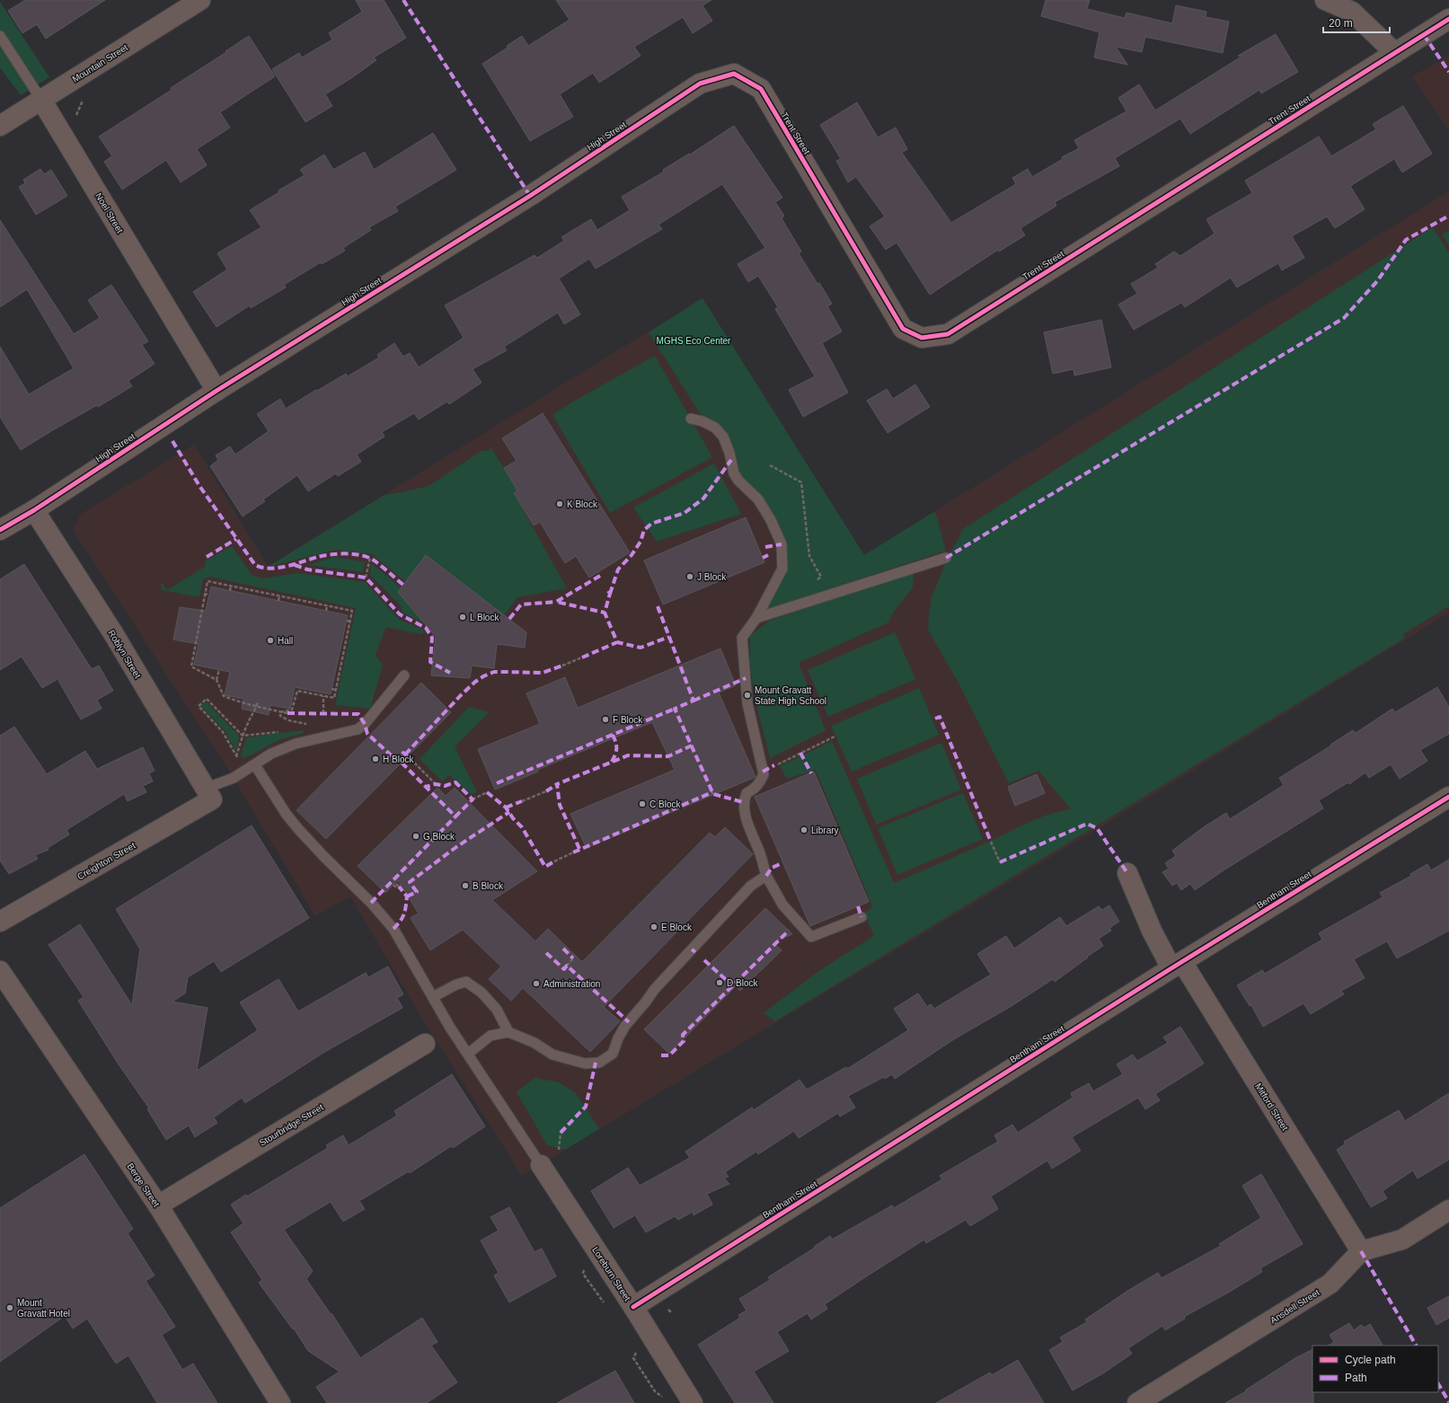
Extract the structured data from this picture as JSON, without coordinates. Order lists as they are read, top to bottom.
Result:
{
  "streets": {
    "street": [
      "Mountain Street",
      "Trent Street",
      "High Street",
      "Noel Street",
      "Roblyn Street",
      "Creighton Street",
      "Bentham Street",
      "Mitford Street",
      "Stourbridge Street",
      "Berge Street",
      "Loreburn Street",
      "Ansdell Street"
    ]
  },
  "crossings": [
    ["Mountain Street", "Noel Street"],
    ["Trent Street", "High Street"],
    ["High Street", "Noel Street"],
    ["High Street", "Roblyn Street"],
    ["Roblyn Street", "Creighton Street"],
    ["Bentham Street", "Mitford Street"],
    ["Bentham Street", "Loreburn Street"],
    ["Mitford Street", "Ansdell Street"],
    ["Stourbridge Street", "Berge Street"]
  ],
  "parks": ["MGHS Eco Center"],
  "places": [
    "K Block",
    "J Block",
    "L Block",
    "Hall",
    "Mount Gravatt State High School",
    "F Block",
    "H Block",
    "C Block",
    "Library",
    "G Block",
    "B Block",
    "E Block",
    "D Block",
    "Administration",
    "Mount Gravatt Hotel"
  ],
  "legend": ["Cycle path", "Path"],
  "scale_bar": "20 m"
}
